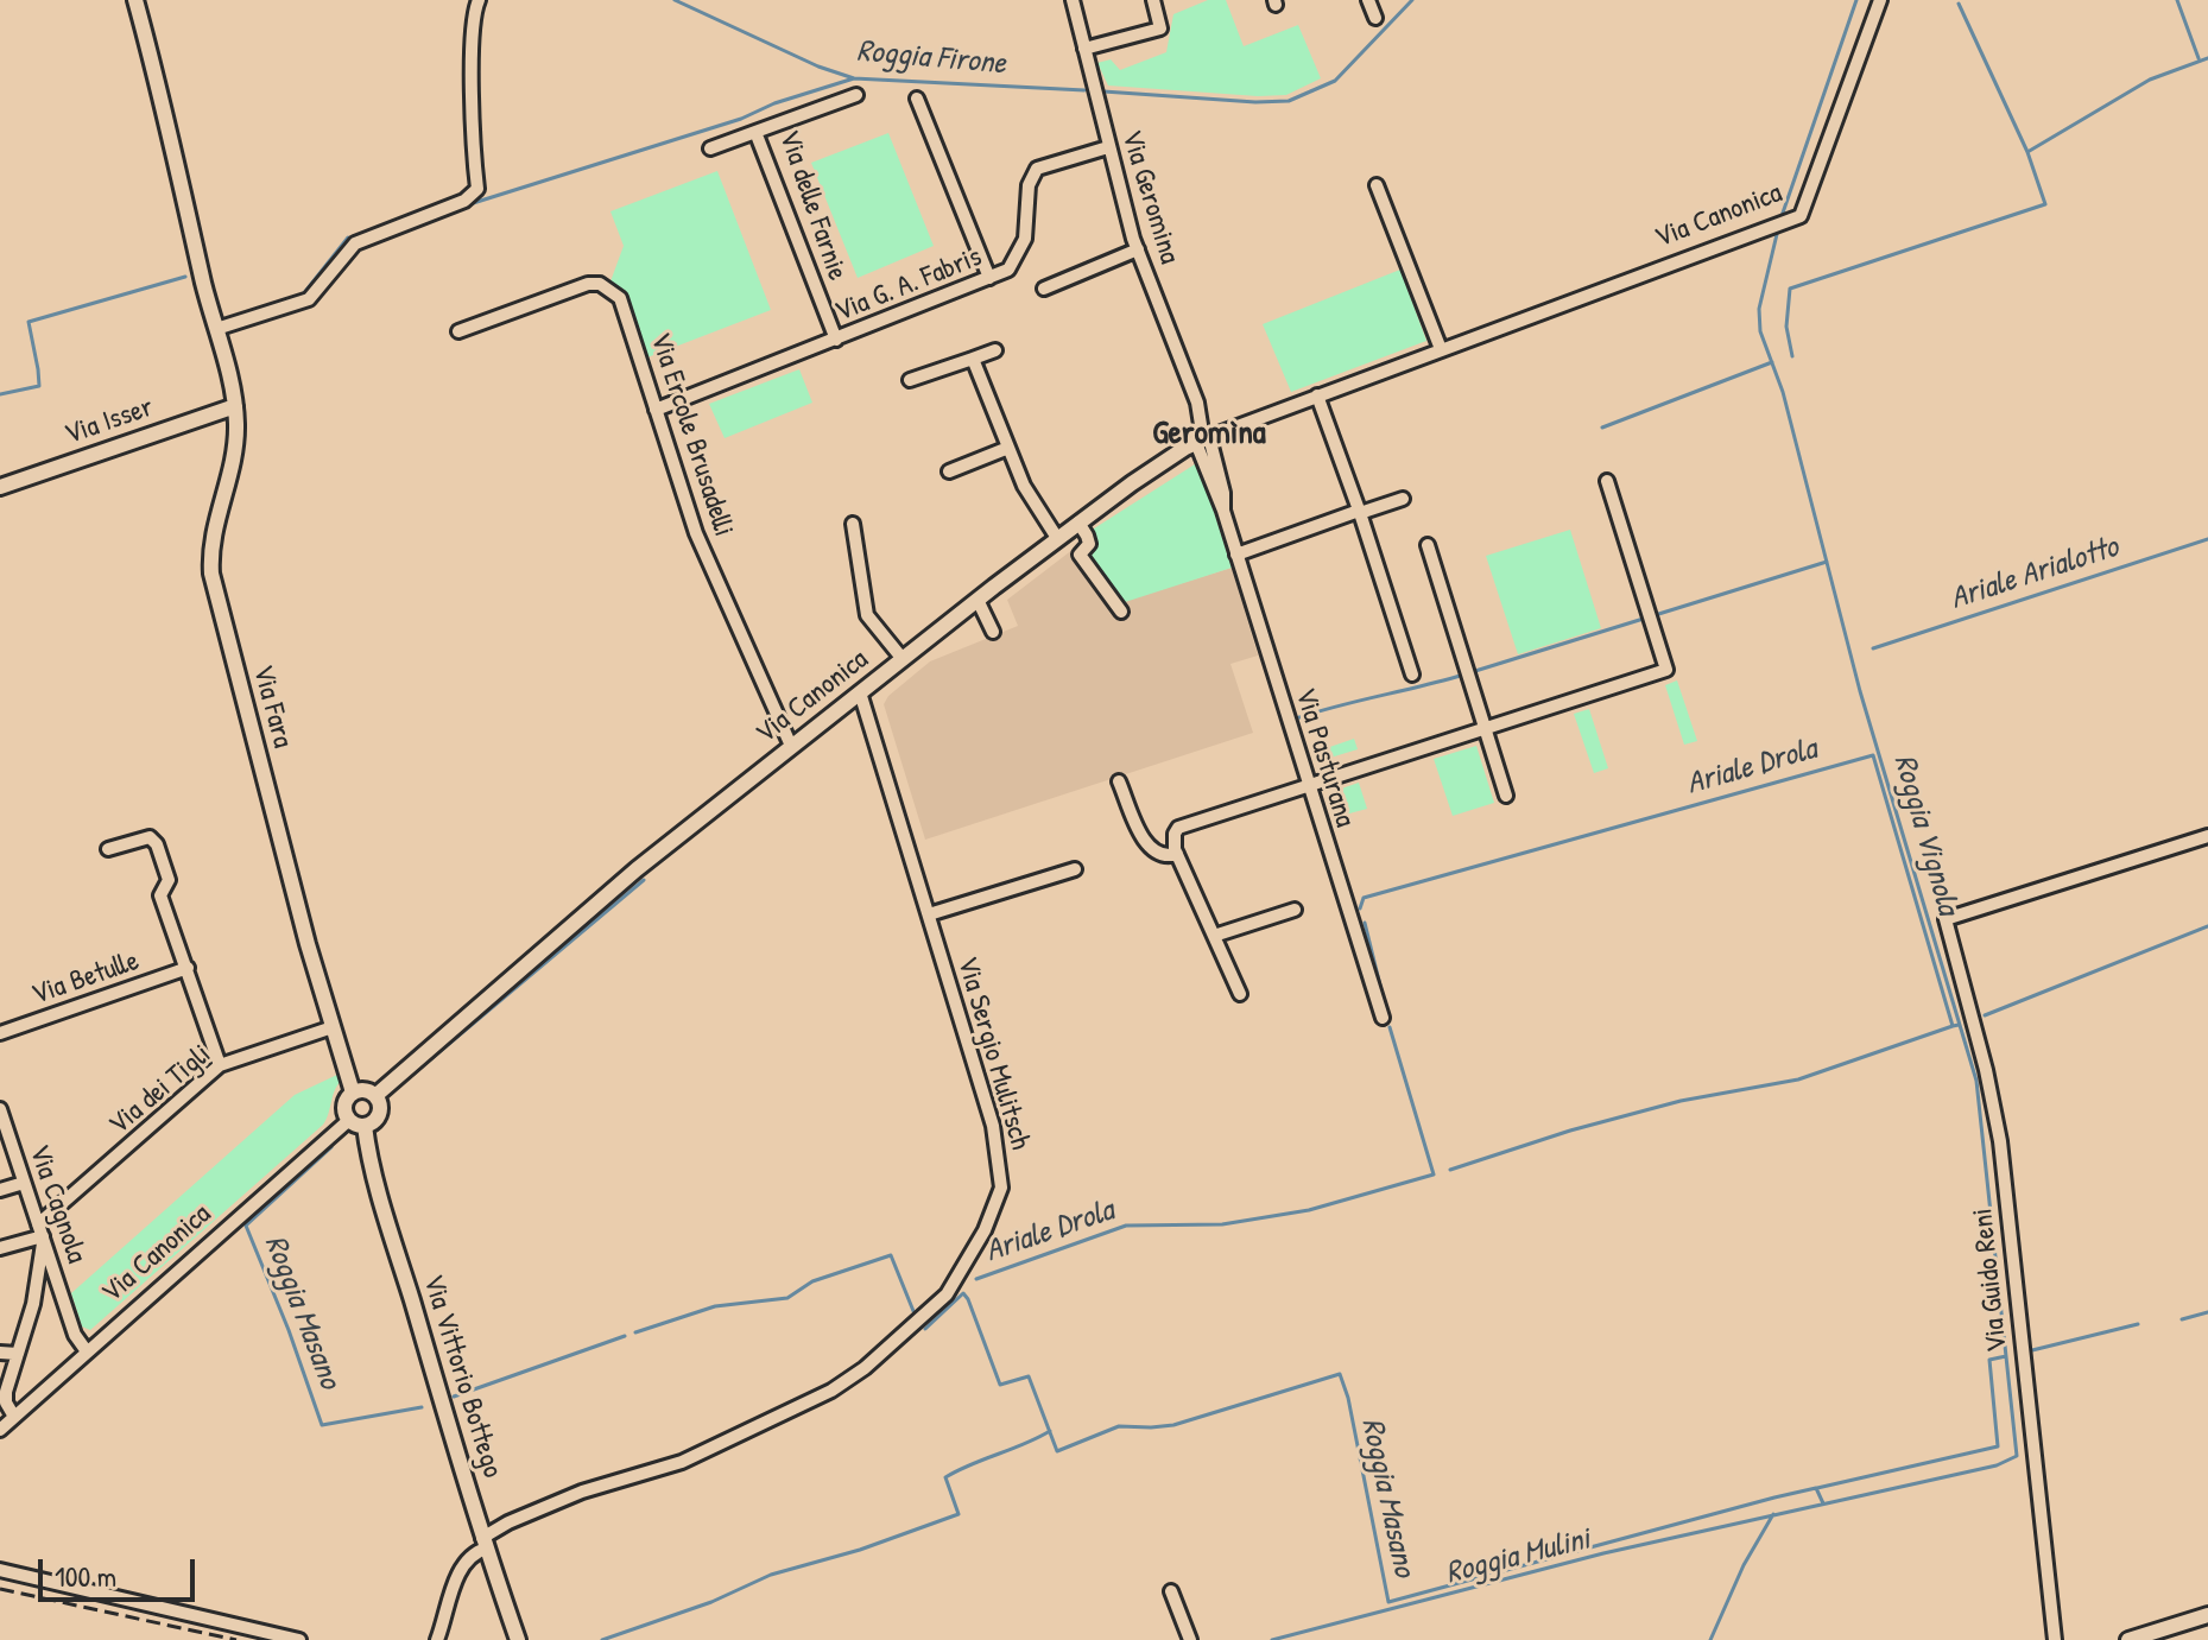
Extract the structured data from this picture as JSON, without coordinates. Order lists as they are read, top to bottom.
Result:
{
  "streets": {
    "street": [
      "Via Geromina",
      "Via delle Farnie",
      "Via Canonica",
      "Via G. A. Fabris",
      "Via Isser",
      "Via Ercole Brusadelli",
      "Via Fara",
      "Via Pasturana",
      "Via Betulle",
      "Via Sergio Mulitsch",
      "Via dei Tigli",
      "Via Cagnola",
      "Via Guido Reni",
      "Via Vittorio Bottego"
    ]
  },
  "crossings": [
    ["Via Geromina", "Via Canonica"],
    ["Via Geromina", "Via G. A. Fabris"],
    ["Via Geromina", "Via Pasturana"],
    ["Via delle Farnie", "Via G. A. Fabris"],
    ["Via Canonica", "Via Ercole Brusadelli"],
    ["Via Canonica", "Via Fara"],
    ["Via Canonica", "Via Pasturana"],
    ["Via Canonica", "Via Sergio Mulitsch"],
    ["Via Canonica", "Via Cagnola"],
    ["Via Canonica", "Via Vittorio Bottego"],
    ["Via G. A. Fabris", "Via Ercole Brusadelli"],
    ["Via Isser", "Via Fara"],
    ["Via Fara", "Via dei Tigli"],
    ["Via Fara", "Via Vittorio Bottego"],
    ["Via Sergio Mulitsch", "Via Vittorio Bottego"],
    ["Via dei Tigli", "Via Cagnola"]
  ],
  "districts": ["Geromìna"],
  "water": [
    "Roggia Firone",
    "Ariale Arialotto",
    "Ariale Drola",
    "Roggia Vignola",
    "Roggia Masano",
    "Roggia Mulini"
  ],
  "scale_bar": "100 m"
}
